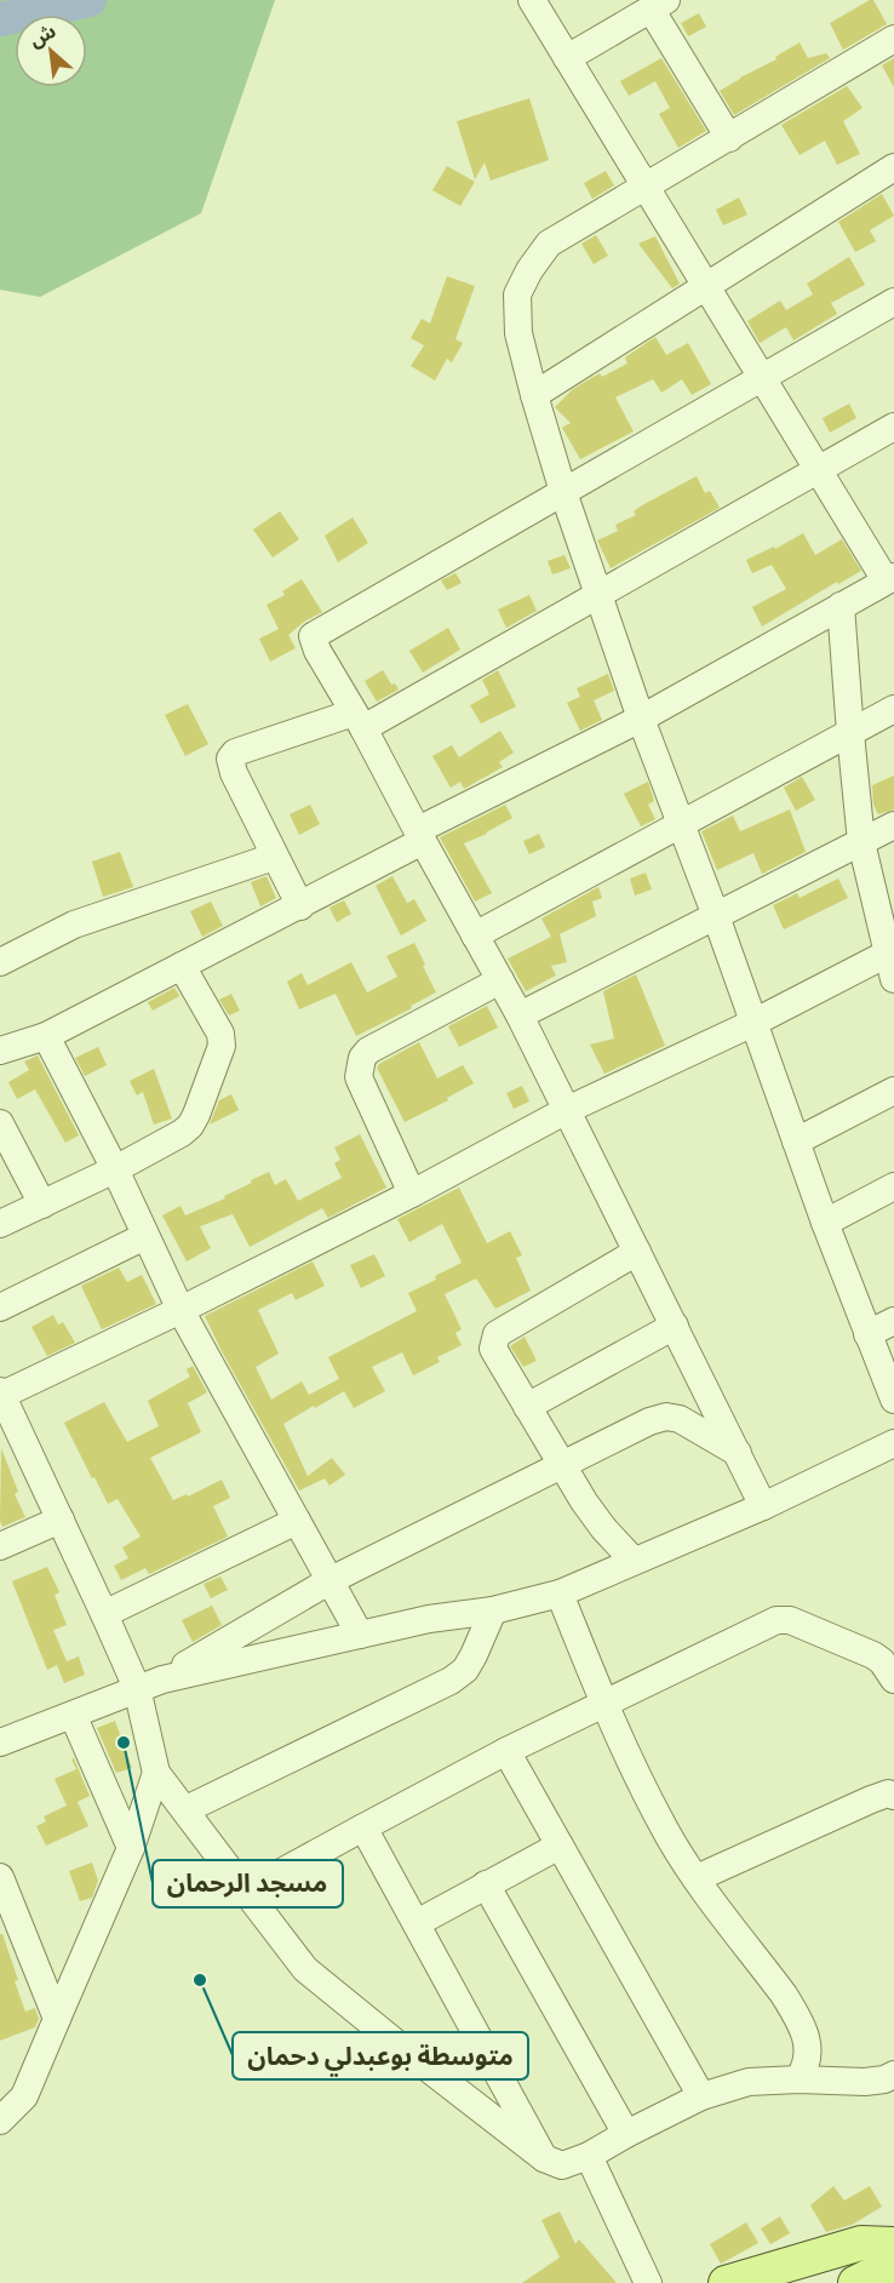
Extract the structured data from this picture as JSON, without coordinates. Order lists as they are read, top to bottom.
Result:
{
  "places": ["مسجد الرحمان", "متوسطة بوعبدلي دحمان"],
  "north": "top left"
}
